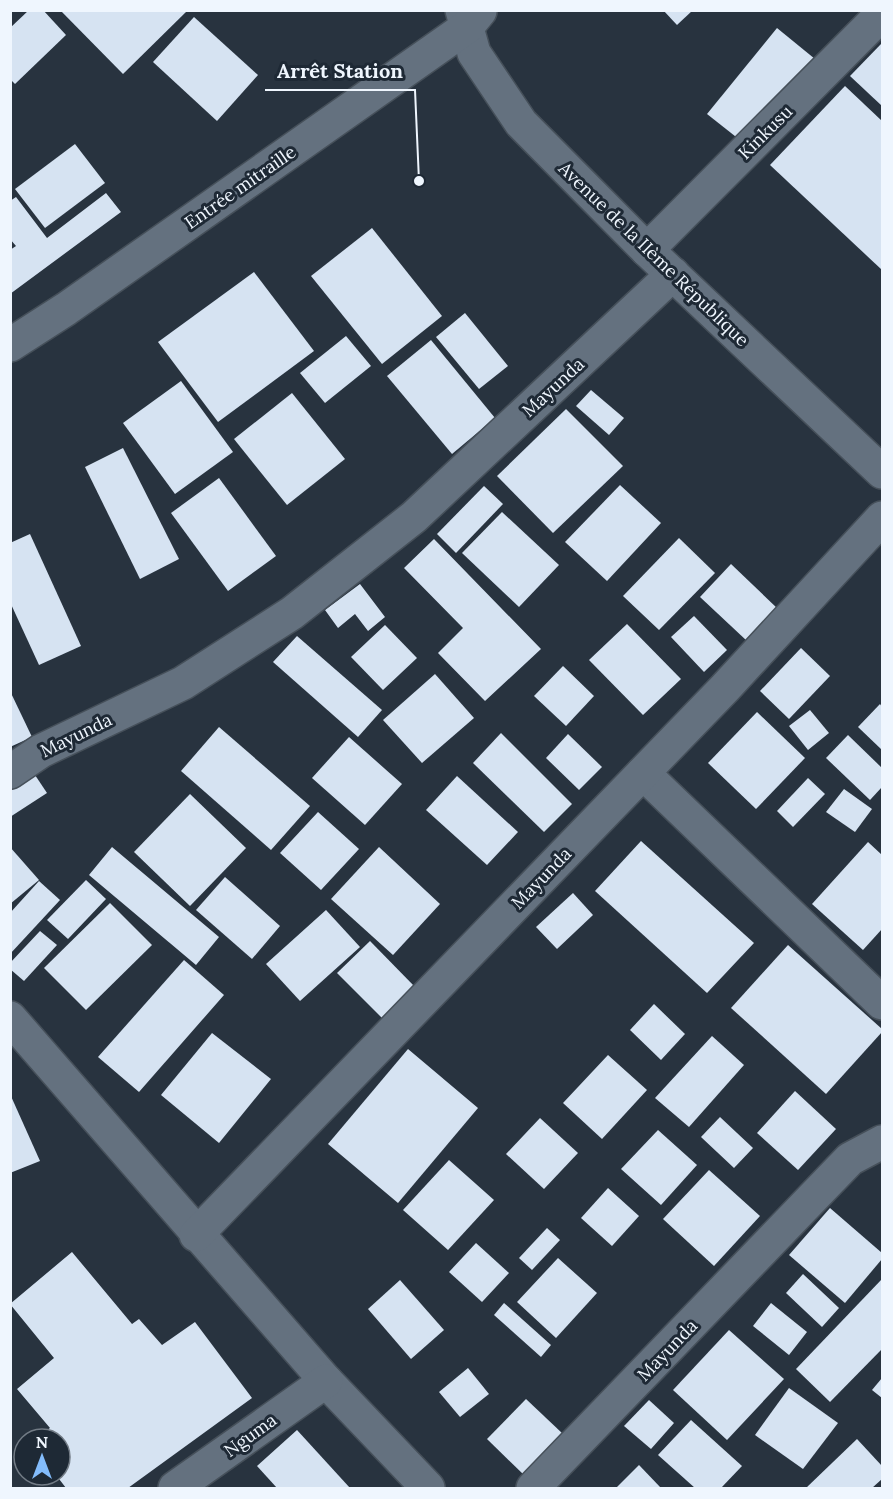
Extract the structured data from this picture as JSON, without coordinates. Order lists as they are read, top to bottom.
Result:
{
  "streets": {
    "street": [
      "Kinkusu",
      "Entrée mitraille",
      "Avenue de la IIème République",
      "Mayunda",
      "Nguma"
    ]
  },
  "crossings": [
    ["Kinkusu", "Avenue de la IIème République"],
    ["Entrée mitraille", "Avenue de la IIème République"],
    ["Avenue de la IIème République", "Mayunda"]
  ],
  "places": ["Arrêt Station"],
  "north": "top"
}
